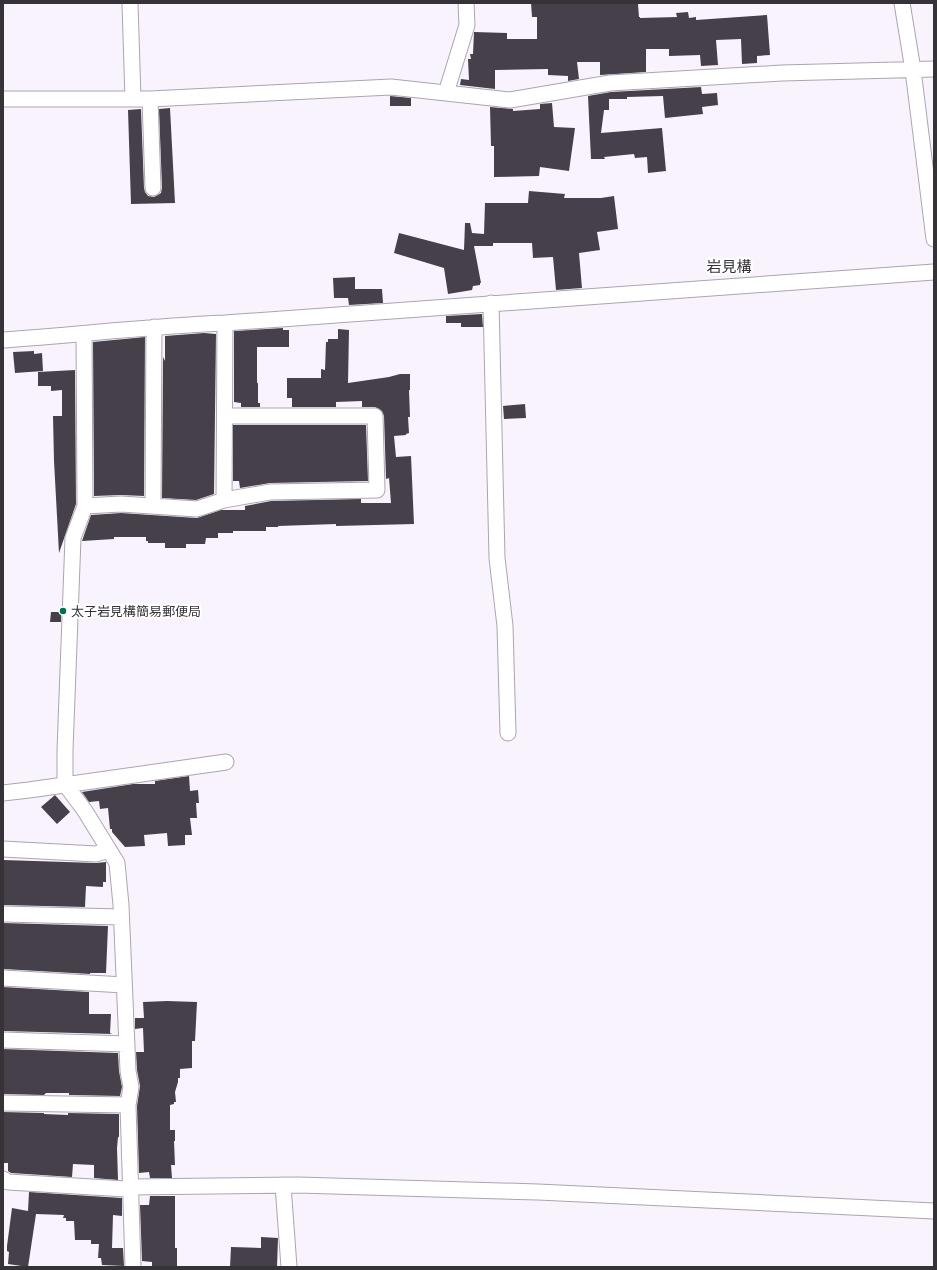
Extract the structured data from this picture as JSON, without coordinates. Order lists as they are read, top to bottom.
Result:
{
  "districts": ["岩見構"],
  "places": ["太子岩見構簡易郵便局"]
}
